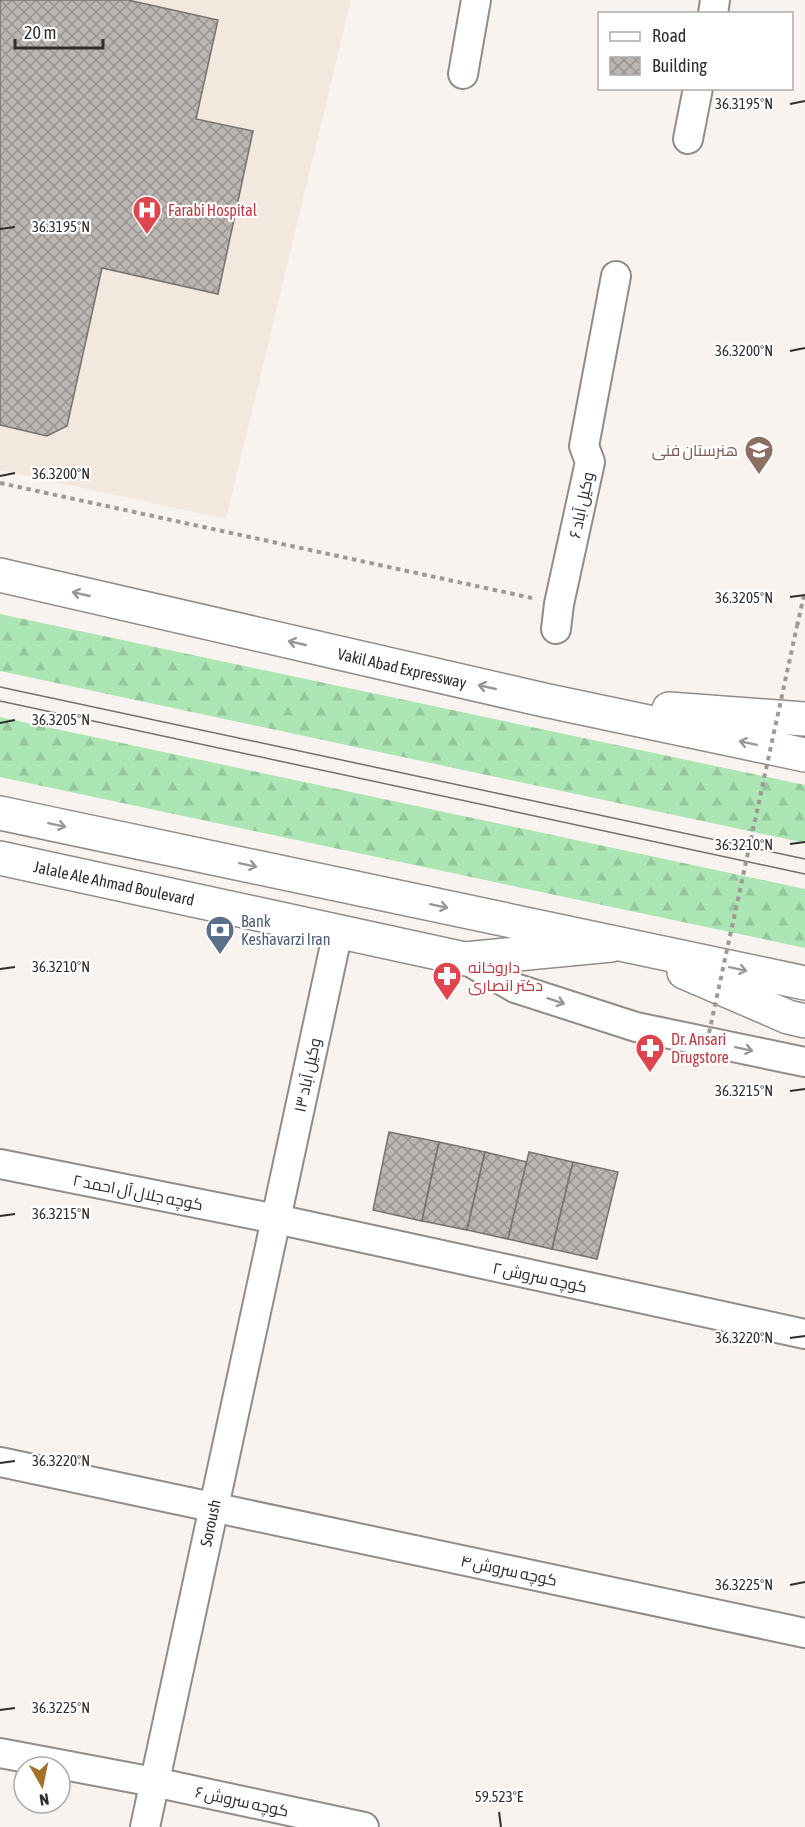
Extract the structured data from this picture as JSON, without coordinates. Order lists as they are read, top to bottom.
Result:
{
  "streets": {
    "main road": ["Vakil Abad Expressway", "Jalale Ale Ahmad Boulevard"],
    "street": [
      "۶ وکیل آباد",
      "۱۳ وکیل آباد",
      "کوچه جلال آل احمد ۲",
      "کوچه سروش ۲",
      "Soroush",
      "کوچه سروش ۴",
      "کوچه سروش ۶"
    ]
  },
  "crossings": [
    ["Jalale Ale Ahmad Boulevard", "۱۳ وکیل آباد"],
    ["۱۳ وکیل آباد", "کوچه جلال آل احمد ۲"],
    ["۱۳ وکیل آباد", "کوچه سروش ۲"],
    ["۱۳ وکیل آباد", "Soroush"],
    ["کوچه جلال آل احمد ۲", "کوچه سروش ۲"],
    ["کوچه جلال آل احمد ۲", "Soroush"],
    ["کوچه سروش ۲", "Soroush"],
    ["Soroush", "کوچه سروش ۴"],
    ["Soroush", "کوچه سروش ۶"]
  ],
  "places": {
    "hospital": ["Farabi Hospital"],
    "school or university": ["هنرستان فنی"],
    "bank": ["Bank Keshavarzi Iran"],
    "pharmacy": ["داروخانه دکتر انصاری", "Dr. Ansari Drugstore"]
  },
  "legend": ["Road", "Building"],
  "scale_bar": "20 m",
  "north": "bottom",
  "coordinates": [
    "36.3195°N",
    "36.3200°N",
    "36.3205°N",
    "36.3210°N",
    "36.3215°N",
    "36.3220°N",
    "36.3225°N",
    "59.523°E"
  ]
}
